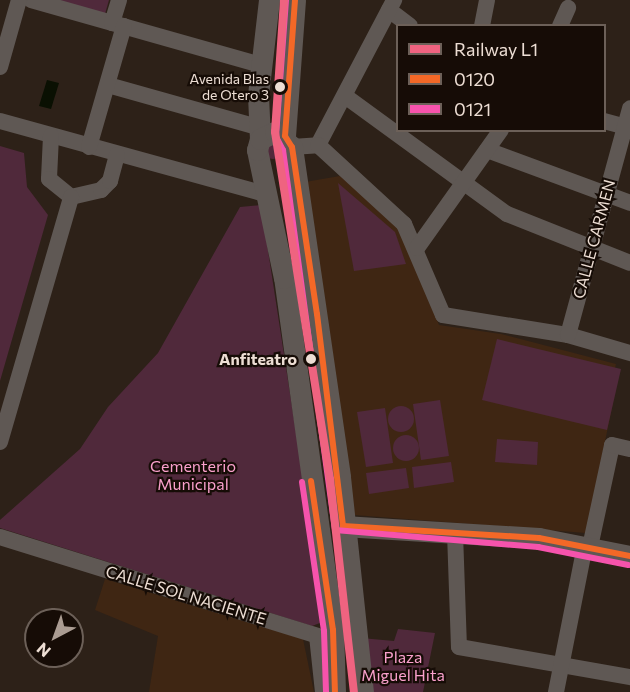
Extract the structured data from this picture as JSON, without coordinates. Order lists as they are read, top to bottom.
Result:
{
  "streets": {
    "street": ["CALLE CARMEN", "CALLE SOL NACIENTE"]
  },
  "parks": ["Cementerio Municipal", "Plaza Miguel Hita"],
  "places": ["Avenida Blas de Otero 3", "Anfiteatro"],
  "lines": ["rail line L1", "transit line 0120", "transit line 0121"],
  "legend": ["Railway L1", "0120", "0121"],
  "north": "bottom left"
}
